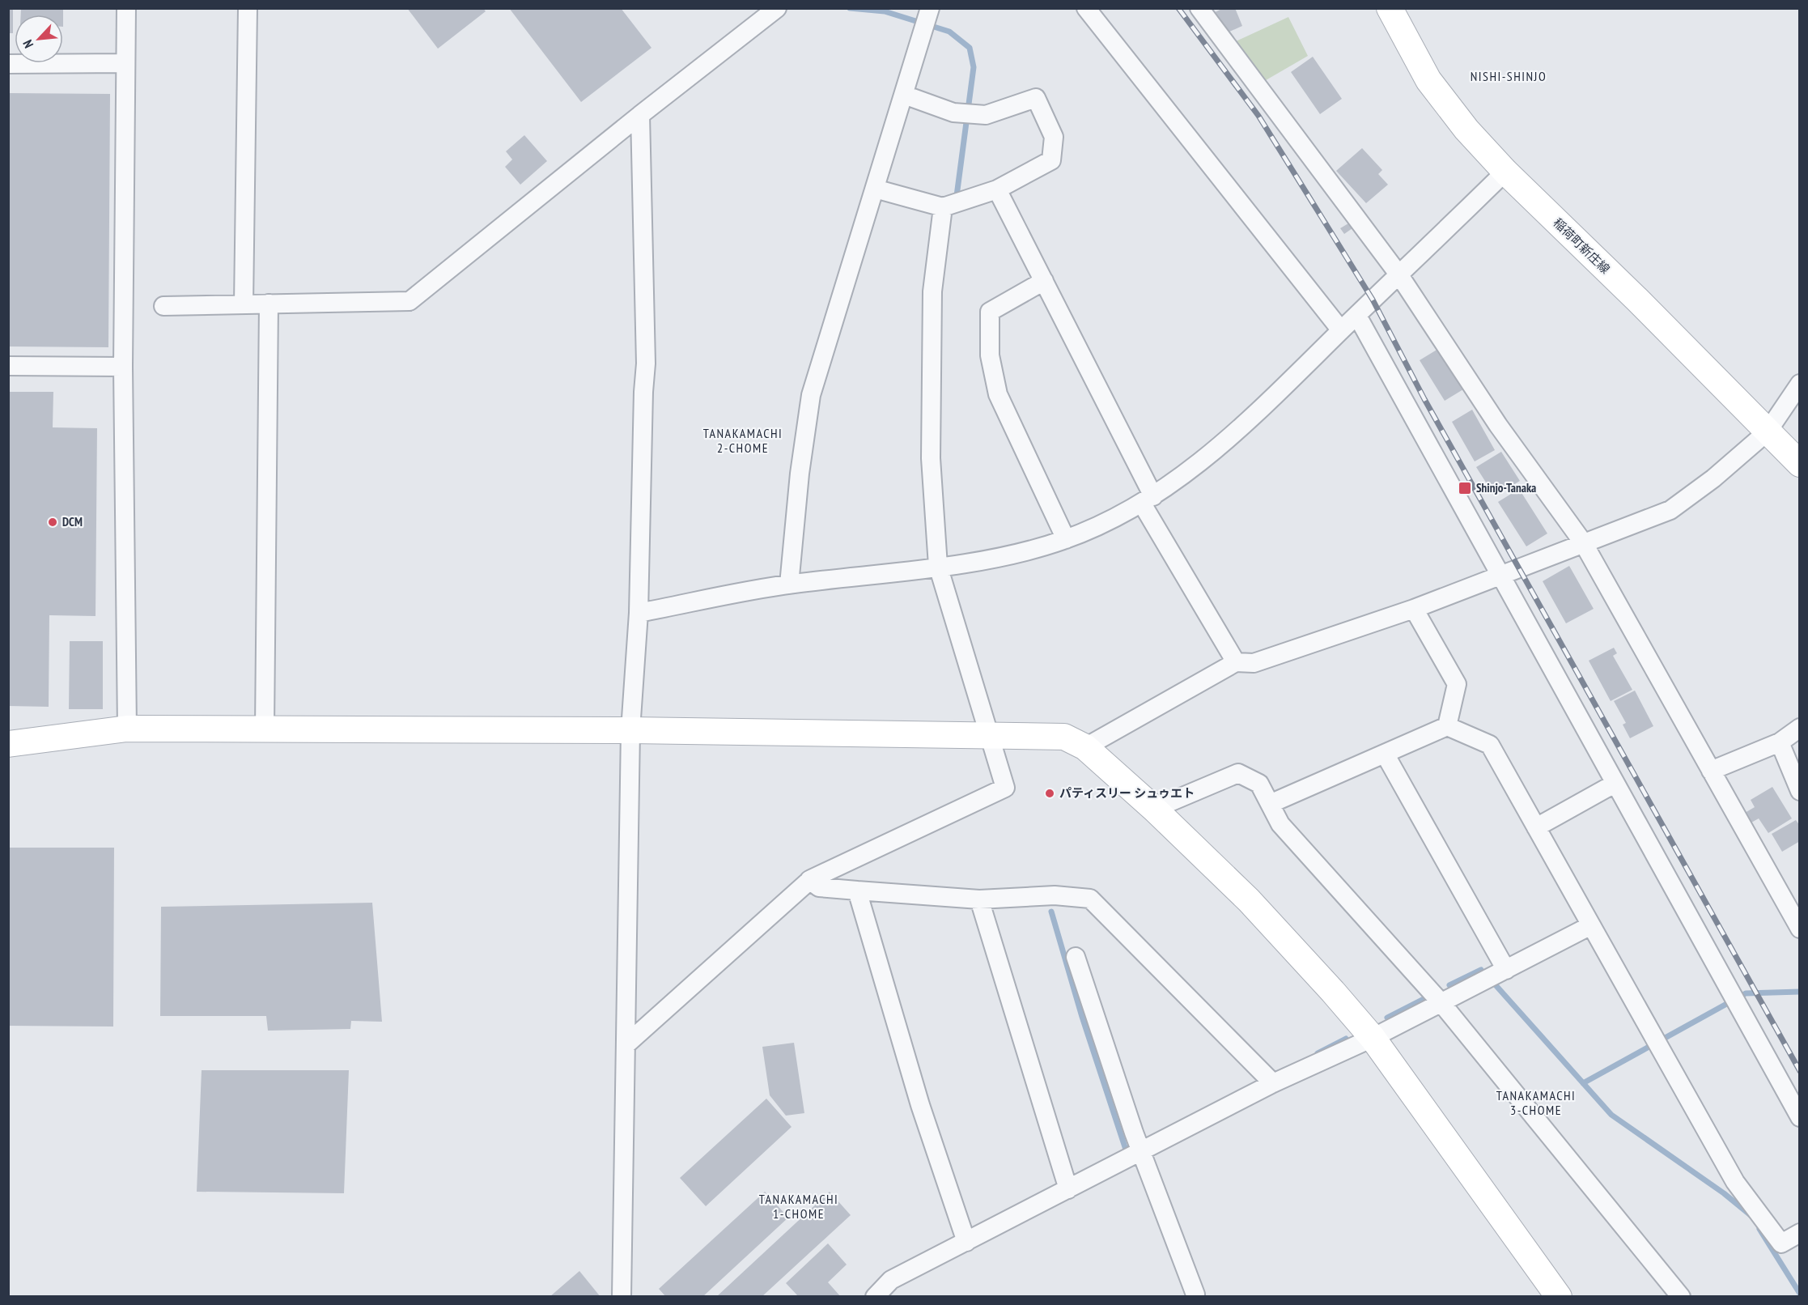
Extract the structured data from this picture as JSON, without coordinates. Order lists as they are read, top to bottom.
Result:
{
  "streets": {
    "street": ["稲荷町新庄線"]
  },
  "districts": [
    "NISHI-SHINJO",
    "TANAKAMACHI 2-CHOME",
    "TANAKAMACHI 3-CHOME",
    "TANAKAMACHI 1-CHOME"
  ],
  "places": {
    "transit": ["Shinjo-Tanaka"],
    "other": ["DCM", "パティスリー シュゥエト"]
  },
  "north": "bottom left"
}
